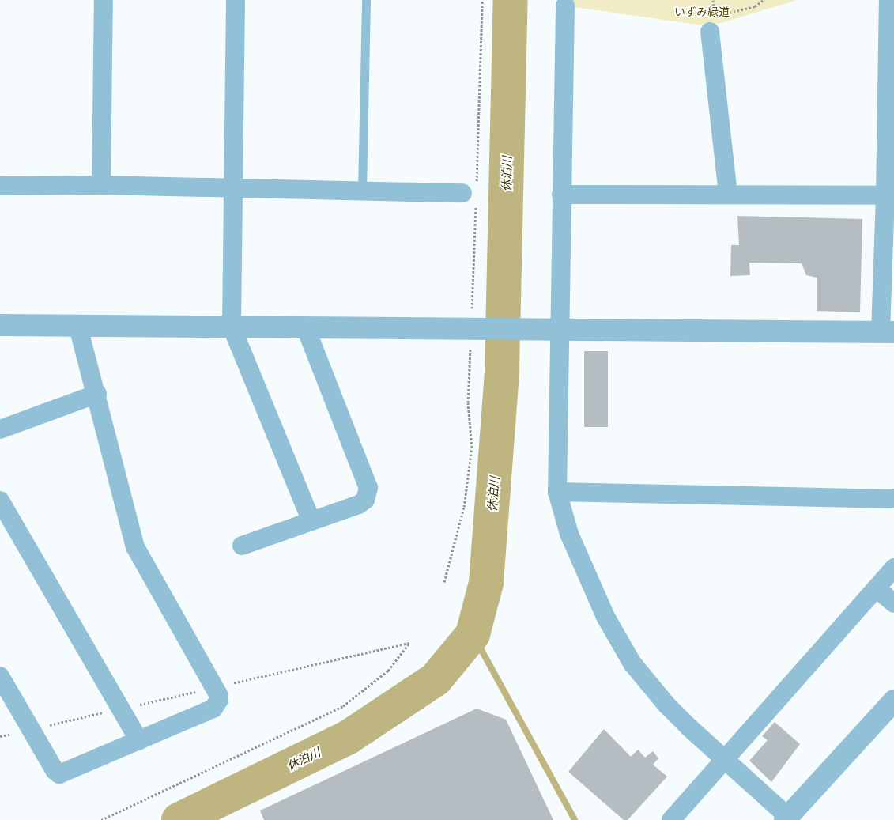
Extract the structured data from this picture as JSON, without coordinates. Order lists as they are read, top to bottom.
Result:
{
  "water": ["休泊川"],
  "parks": ["いずみ緑道"]
}
